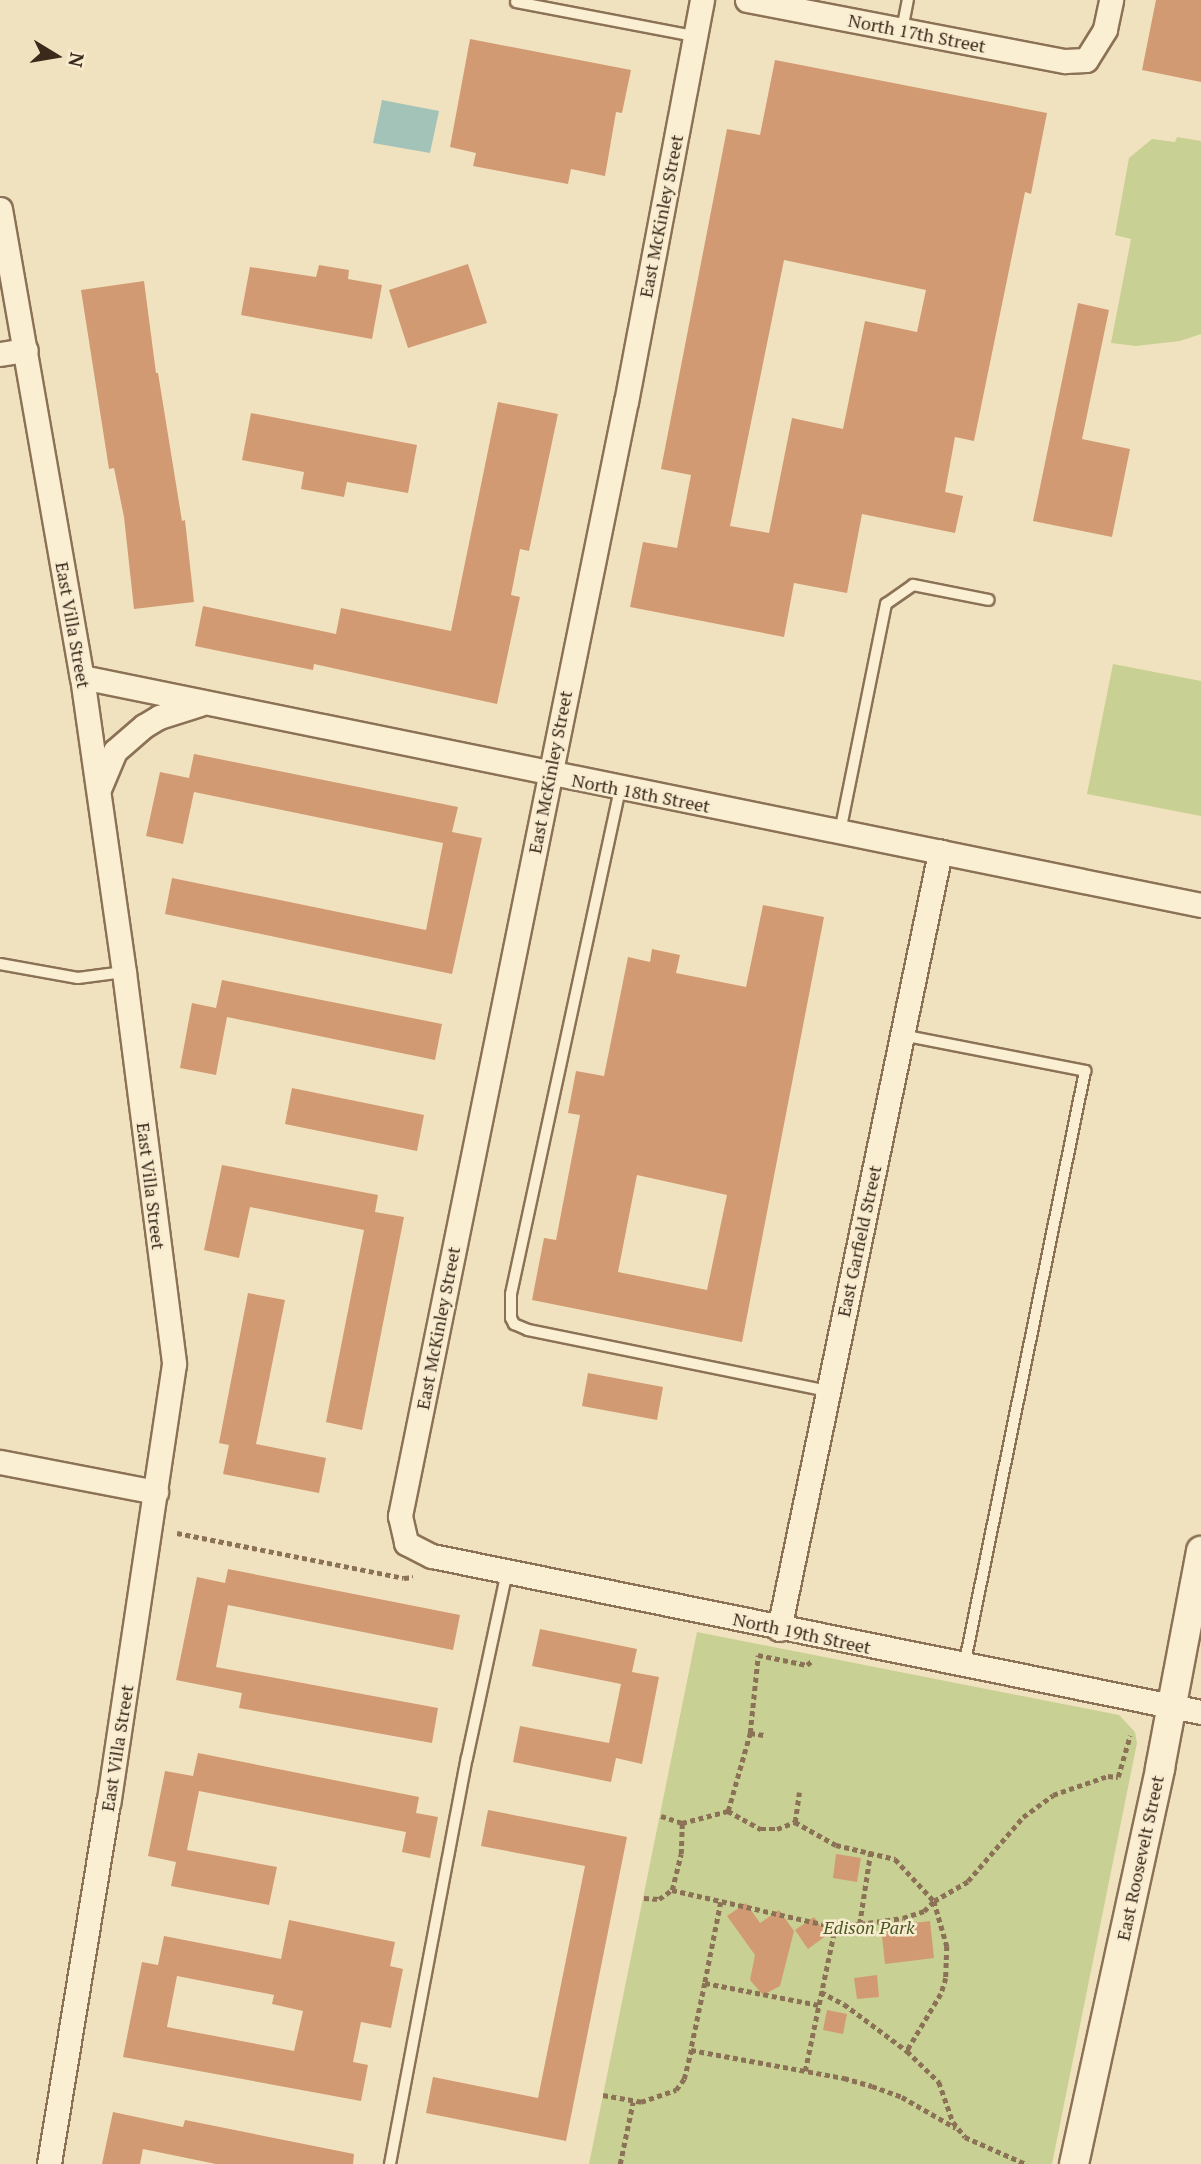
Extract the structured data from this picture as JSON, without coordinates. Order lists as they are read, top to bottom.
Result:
{
  "streets": {
    "street": [
      "North 17th Street",
      "East McKinley Street",
      "East Villa Street",
      "North 18th Street",
      "East Garfield Street",
      "North 19th Street",
      "East Roosevelt Street"
    ]
  },
  "crossings": [
    ["East McKinley Street", "North 18th Street"],
    ["East McKinley Street", "North 19th Street"],
    ["East Villa Street", "North 18th Street"],
    ["North 18th Street", "East Garfield Street"],
    ["East Garfield Street", "North 19th Street"],
    ["North 19th Street", "East Roosevelt Street"]
  ],
  "parks": ["Edison Park"],
  "north": "right"
}
